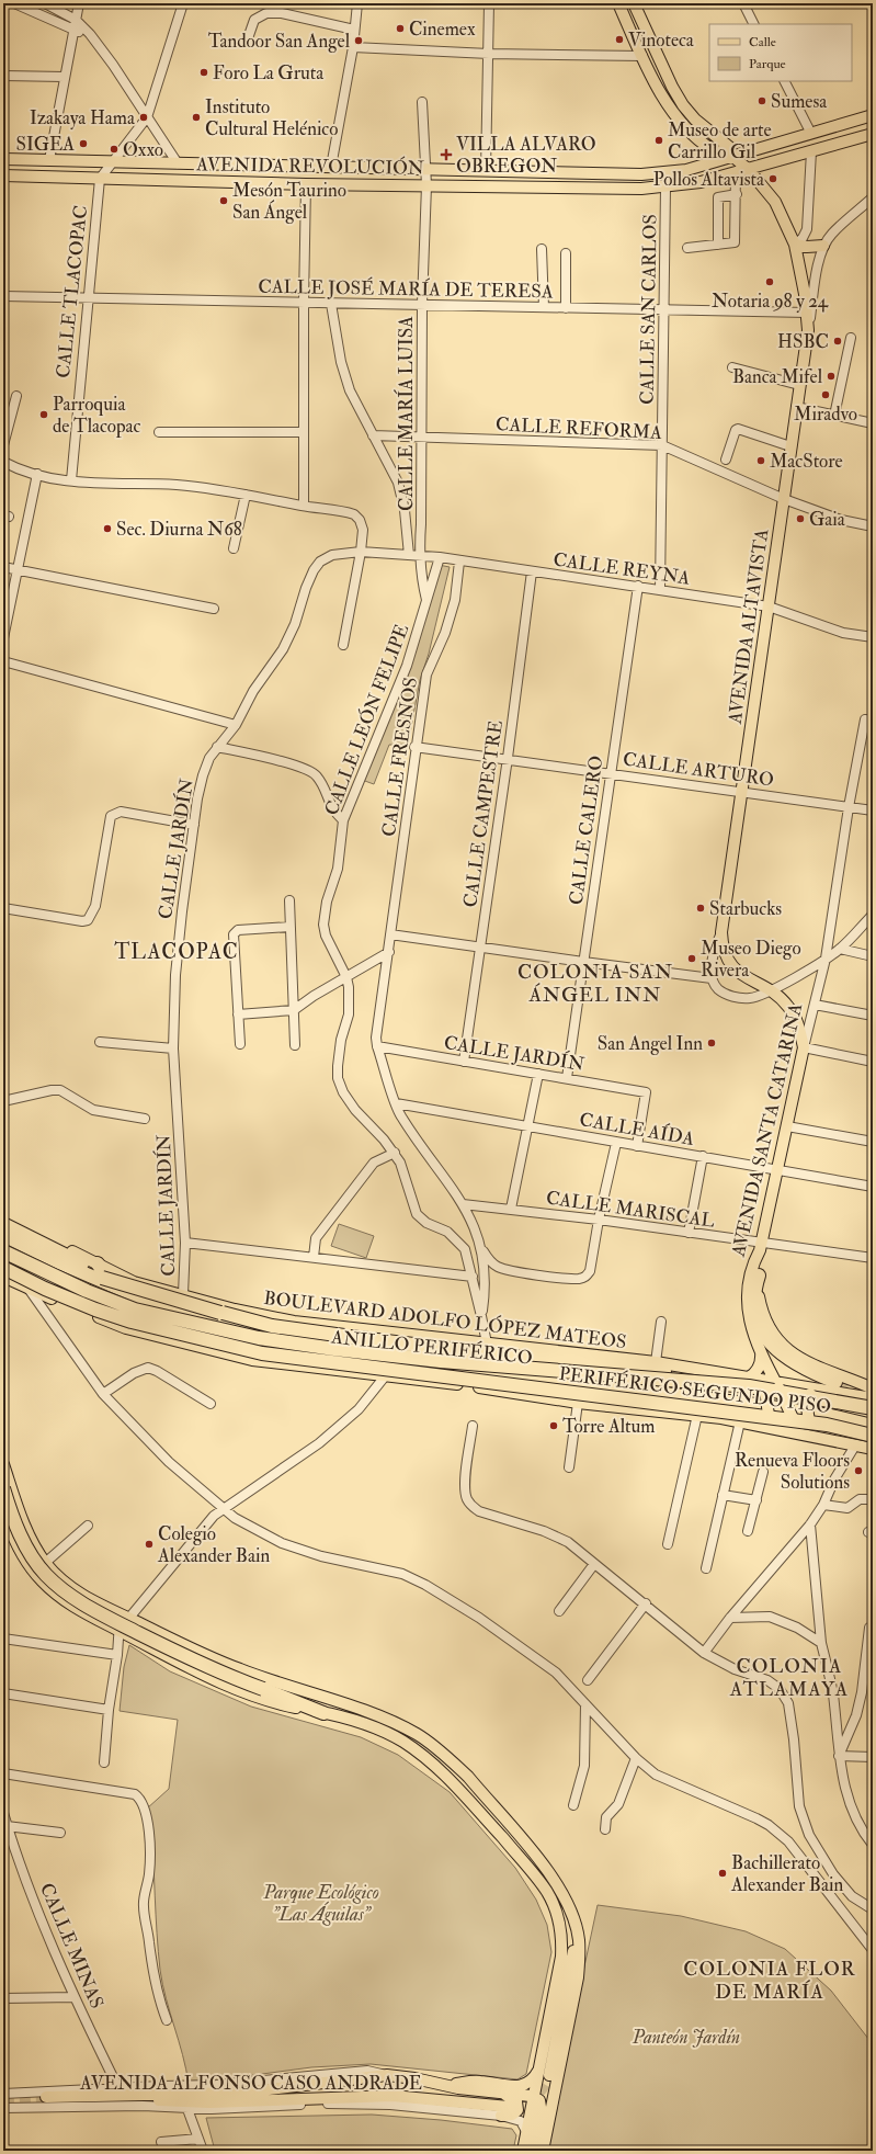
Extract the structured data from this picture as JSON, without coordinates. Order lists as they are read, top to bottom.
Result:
{
  "streets": {
    "highway": ["ANILLO PERIFÉRICO", "PERIFÉRICO SEGUNDO PISO"],
    "main road": [
      "AVENIDA REVOLUCIÓN",
      "AVENIDA ALTAVISTA",
      "AVENIDA SANTA CATARINA",
      "BOULEVARD ADOLFO LÓPEZ MATEOS",
      "AVENIDA ALFONSO CASO ANDRADE"
    ],
    "street": [
      "CALLE JOSÉ MARÍA DE TERESA",
      "CALLE TLACOPAC",
      "CALLE SAN CARLOS",
      "CALLE MARÍA LUISA",
      "CALLE REFORMA",
      "CALLE REYNA",
      "CALLE LEÓN FELIPE",
      "CALLE FRESNOS",
      "CALLE ARTURO",
      "CALLE CAMPESTRE",
      "CALLE CALERO",
      "CALLE JARDÍN",
      "CALLE AÍDA",
      "CALLE MARISCAL",
      "CALLE MINAS"
    ]
  },
  "crossings": [
    ["AVENIDA REVOLUCIÓN", "CALLE TLACOPAC"],
    ["AVENIDA REVOLUCIÓN", "CALLE SAN CARLOS"],
    ["AVENIDA REVOLUCIÓN", "CALLE MARÍA LUISA"],
    ["CALLE JOSÉ MARÍA DE TERESA", "CALLE TLACOPAC"],
    ["CALLE JOSÉ MARÍA DE TERESA", "CALLE SAN CARLOS"],
    ["CALLE JOSÉ MARÍA DE TERESA", "CALLE MARÍA LUISA"],
    ["CALLE SAN CARLOS", "CALLE REFORMA"],
    ["CALLE SAN CARLOS", "CALLE REYNA"],
    ["CALLE MARÍA LUISA", "CALLE REFORMA"],
    ["CALLE MARÍA LUISA", "CALLE REYNA"],
    ["CALLE REFORMA", "AVENIDA ALTAVISTA"],
    ["CALLE REYNA", "AVENIDA ALTAVISTA"],
    ["CALLE REYNA", "CALLE LEÓN FELIPE"],
    ["CALLE REYNA", "CALLE FRESNOS"],
    ["CALLE REYNA", "CALLE CAMPESTRE"],
    ["CALLE REYNA", "CALLE CALERO"],
    ["CALLE REYNA", "CALLE JARDÍN"],
    ["AVENIDA ALTAVISTA", "CALLE ARTURO"],
    ["AVENIDA ALTAVISTA", "AVENIDA SANTA CATARINA"],
    ["CALLE LEÓN FELIPE", "BOULEVARD ADOLFO LÓPEZ MATEOS"],
    ["CALLE FRESNOS", "CALLE ARTURO"],
    ["CALLE FRESNOS", "CALLE JARDÍN"],
    ["CALLE ARTURO", "CALLE CAMPESTRE"],
    ["CALLE ARTURO", "CALLE CALERO"],
    ["CALLE ARTURO", "AVENIDA SANTA CATARINA"],
    ["CALLE CAMPESTRE", "CALLE JARDÍN"],
    ["CALLE CALERO", "CALLE JARDÍN"],
    ["CALLE JARDÍN", "CALLE AÍDA"],
    ["CALLE JARDÍN", "BOULEVARD ADOLFO LÓPEZ MATEOS"],
    ["CALLE AÍDA", "AVENIDA SANTA CATARINA"],
    ["AVENIDA SANTA CATARINA", "CALLE MARISCAL"],
    ["AVENIDA SANTA CATARINA", "BOULEVARD ADOLFO LÓPEZ MATEOS"]
  ],
  "districts": [
    "TLACOPAC",
    "COLONIA SAN ÁNGEL INN",
    "COLONIA ATLAMAYA",
    "COLONIA FLOR DE MARÍA"
  ],
  "parks": ["Parque Ecológico \"Las Águilas\"", "Panteón Jardín"],
  "places": {
    "other": [
      "Cinemex",
      "Vinoteca",
      "Tandoor San Angel",
      "Foro La Gruta",
      "Sumesa",
      "Izakaya Hama",
      "Instituto Cultural Helénico",
      "Museo de arte Carrillo Gil",
      "SIGEA",
      "Oxxo",
      "Pollos Altavista",
      "Mesón Taurino San Ángel",
      "Notaria 98 y 24",
      "HSBC",
      "Banca Mifel",
      "Miradvo",
      "Parroquia de Tlacopac",
      "MacStore",
      "Gaia",
      "Sec. Diurna N68",
      "Starbucks",
      "Museo Diego Rivera",
      "San Angel Inn",
      "Torre Altum",
      "Renueva Floors Solutions",
      "Colegio Alexander Bain",
      "Bachillerato Alexander Bain"
    ],
    "health": ["VILLA ALVARO OBREGON"]
  },
  "legend": ["Calle", "Parque"]
}
